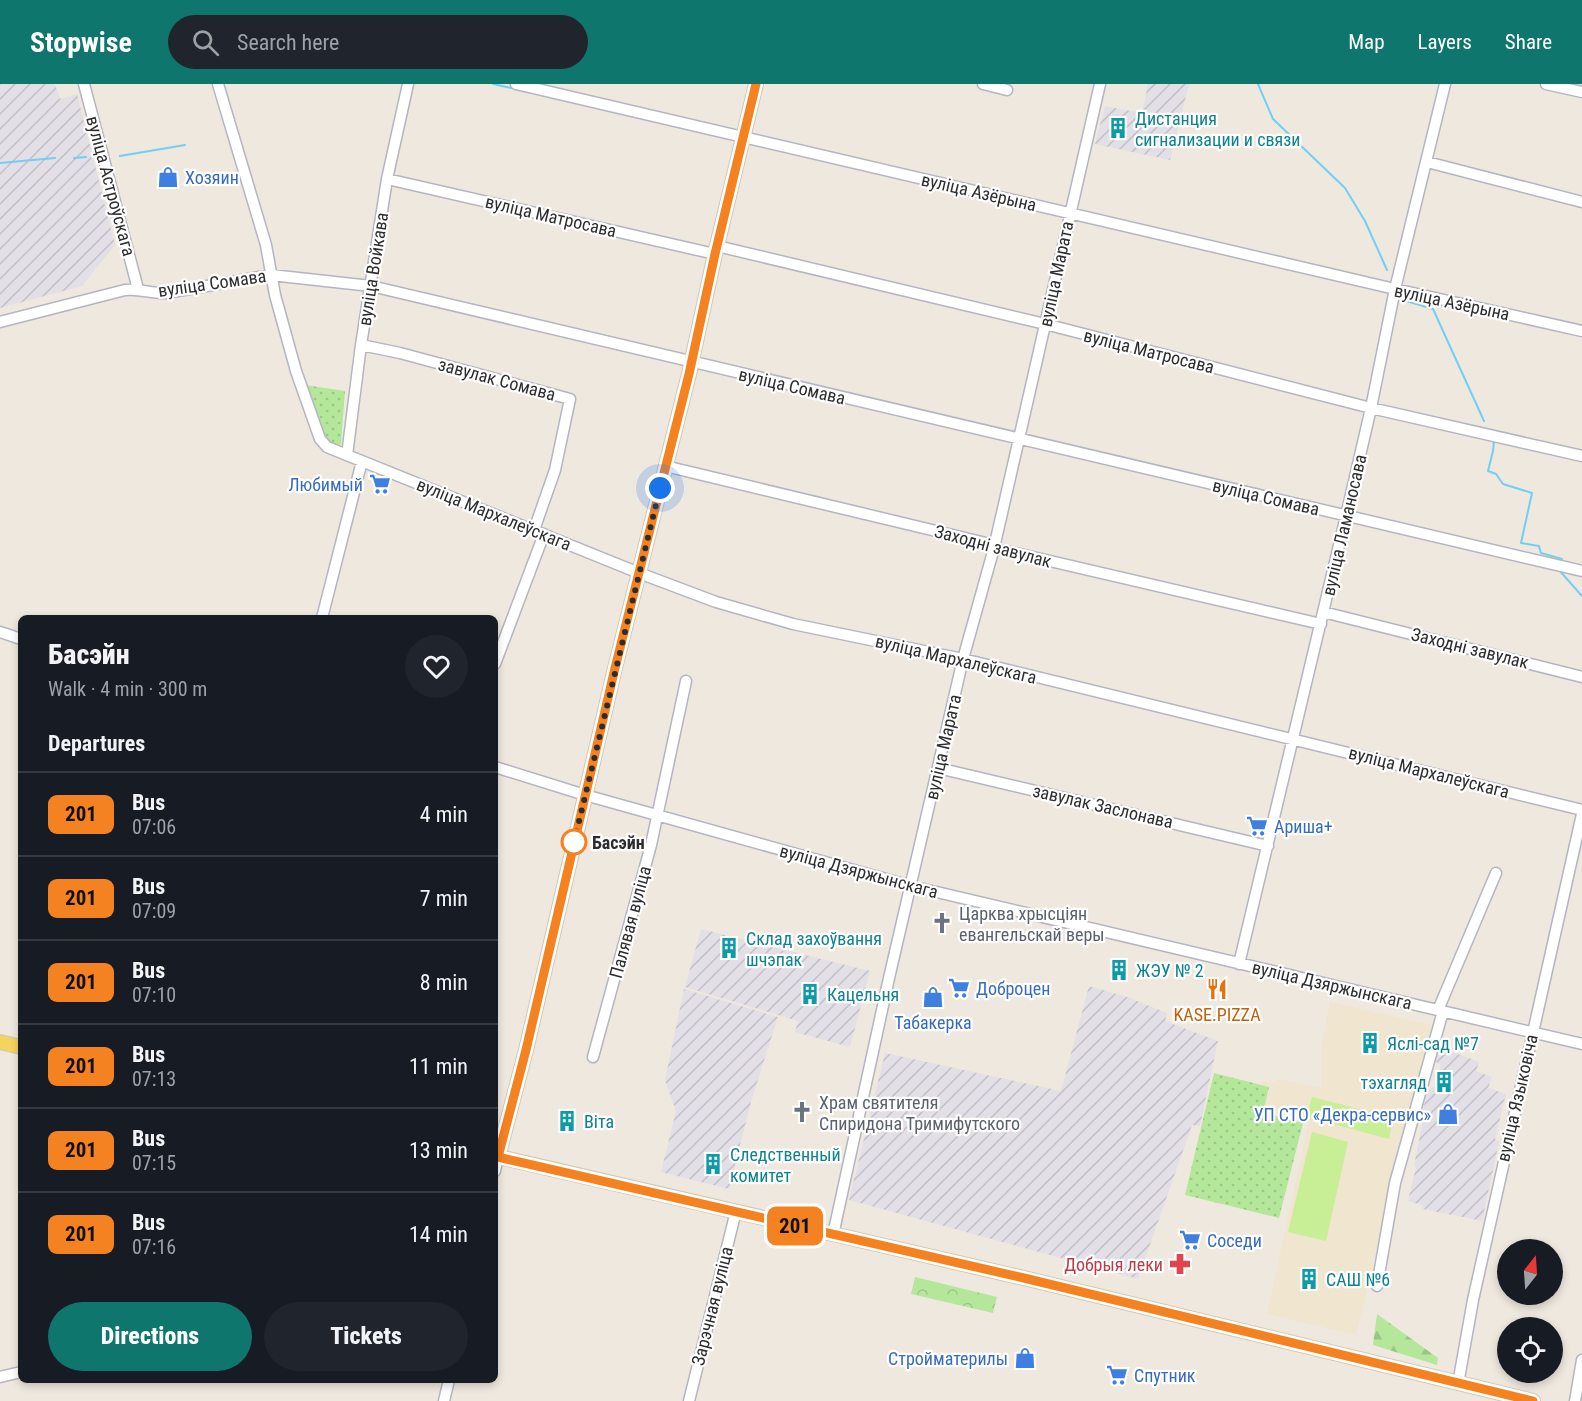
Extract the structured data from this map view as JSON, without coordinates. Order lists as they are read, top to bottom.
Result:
{
  "streets": {
    "street": [
      "вуліца Астроўскага",
      "вуліца Азёрына",
      "вуліца Матросава",
      "вуліца Войкава",
      "вуліца Марата",
      "вуліца Сомава",
      "завулак Сомава",
      "вуліца Мархалеўскага",
      "вуліца Ламаносава",
      "Заходні завулак",
      "завулак Заслонава",
      "вуліца Дзяржынскага",
      "Палявая вуліца",
      "вуліца Языковіча",
      "Зарэчная вуліца"
    ]
  },
  "crossings": [
    ["вуліца Астроўскага", "вуліца Сомава"],
    ["вуліца Азёрына", "вуліца Марата"],
    ["вуліца Азёрына", "вуліца Ламаносава"],
    ["вуліца Матросава", "вуліца Войкава"],
    ["вуліца Матросава", "вуліца Марата"],
    ["вуліца Матросава", "вуліца Ламаносава"],
    ["вуліца Войкава", "вуліца Сомава"],
    ["вуліца Войкава", "завулак Сомава"],
    ["вуліца Войкава", "вуліца Мархалеўскага"],
    ["вуліца Марата", "вуліца Сомава"],
    ["вуліца Марата", "вуліца Мархалеўскага"],
    ["вуліца Марата", "Заходні завулак"],
    ["вуліца Марата", "завулак Заслонава"],
    ["вуліца Марата", "вуліца Дзяржынскага"],
    ["вуліца Сомава", "вуліца Мархалеўскага"],
    ["вуліца Сомава", "вуліца Ламаносава"],
    ["завулак Сомава", "вуліца Мархалеўскага"],
    ["вуліца Мархалеўскага", "вуліца Ламаносава"],
    ["вуліца Мархалеўскага", "вуліца Языковіча"],
    ["вуліца Ламаносава", "Заходні завулак"],
    ["вуліца Ламаносава", "завулак Заслонава"],
    ["вуліца Ламаносава", "вуліца Дзяржынскага"],
    ["вуліца Дзяржынскага", "Палявая вуліца"],
    ["вуліца Дзяржынскага", "вуліца Языковіча"]
  ],
  "places": {
    "building": [
      "Дистанция сигнализации и связи",
      "Склад захоўвання шчэпак",
      "ЖЭУ № 2",
      "Кацельня",
      "Яслі-сад №7",
      "тэхагляд",
      "Віта",
      "Следственный комитет",
      "САШ №6"
    ],
    "shop": [
      "Хозяин",
      "Табакерка",
      "УП СТО «Декра-сервис»",
      "Стройматерилы"
    ],
    "supermarket": [
      "Любимый",
      "Ариша+",
      "Доброцен",
      "Соседи",
      "Спутник"
    ],
    "other": ["Басэйн"],
    "church": ["Царква хрысціян евангельскай веры", "Храм святителя Спиридона Тримифутского"],
    "restaurant": ["KASE.PIZZA"],
    "pharmacy": ["Добрыя леки"]
  },
  "lines": ["bus line 201"],
  "north": "top",
  "page": {
    "header": "Stopwise",
    "search": "Search here",
    "nav": ["Map", "Layers", "Share"],
    "on_map": "201",
    "heading": [
      ["Басэйн", "Walk · 4 min · 300 m"],
      "Departures"
    ],
    "list": [
      {
        "mark": "201",
        "name": "Bus",
        "note": "07:06",
        "value": "4 min"
      },
      {
        "mark": "201",
        "name": "Bus",
        "note": "07:09",
        "value": "7 min"
      },
      {
        "mark": "201",
        "name": "Bus",
        "note": "07:10",
        "value": "8 min"
      },
      {
        "mark": "201",
        "name": "Bus",
        "note": "07:13",
        "value": "11 min"
      },
      {
        "mark": "201",
        "name": "Bus",
        "note": "07:15",
        "value": "13 min"
      },
      {
        "mark": "201",
        "name": "Bus",
        "note": "07:16",
        "value": "14 min"
      }
    ],
    "buttons": ["Directions", "Tickets"]
  }
}
